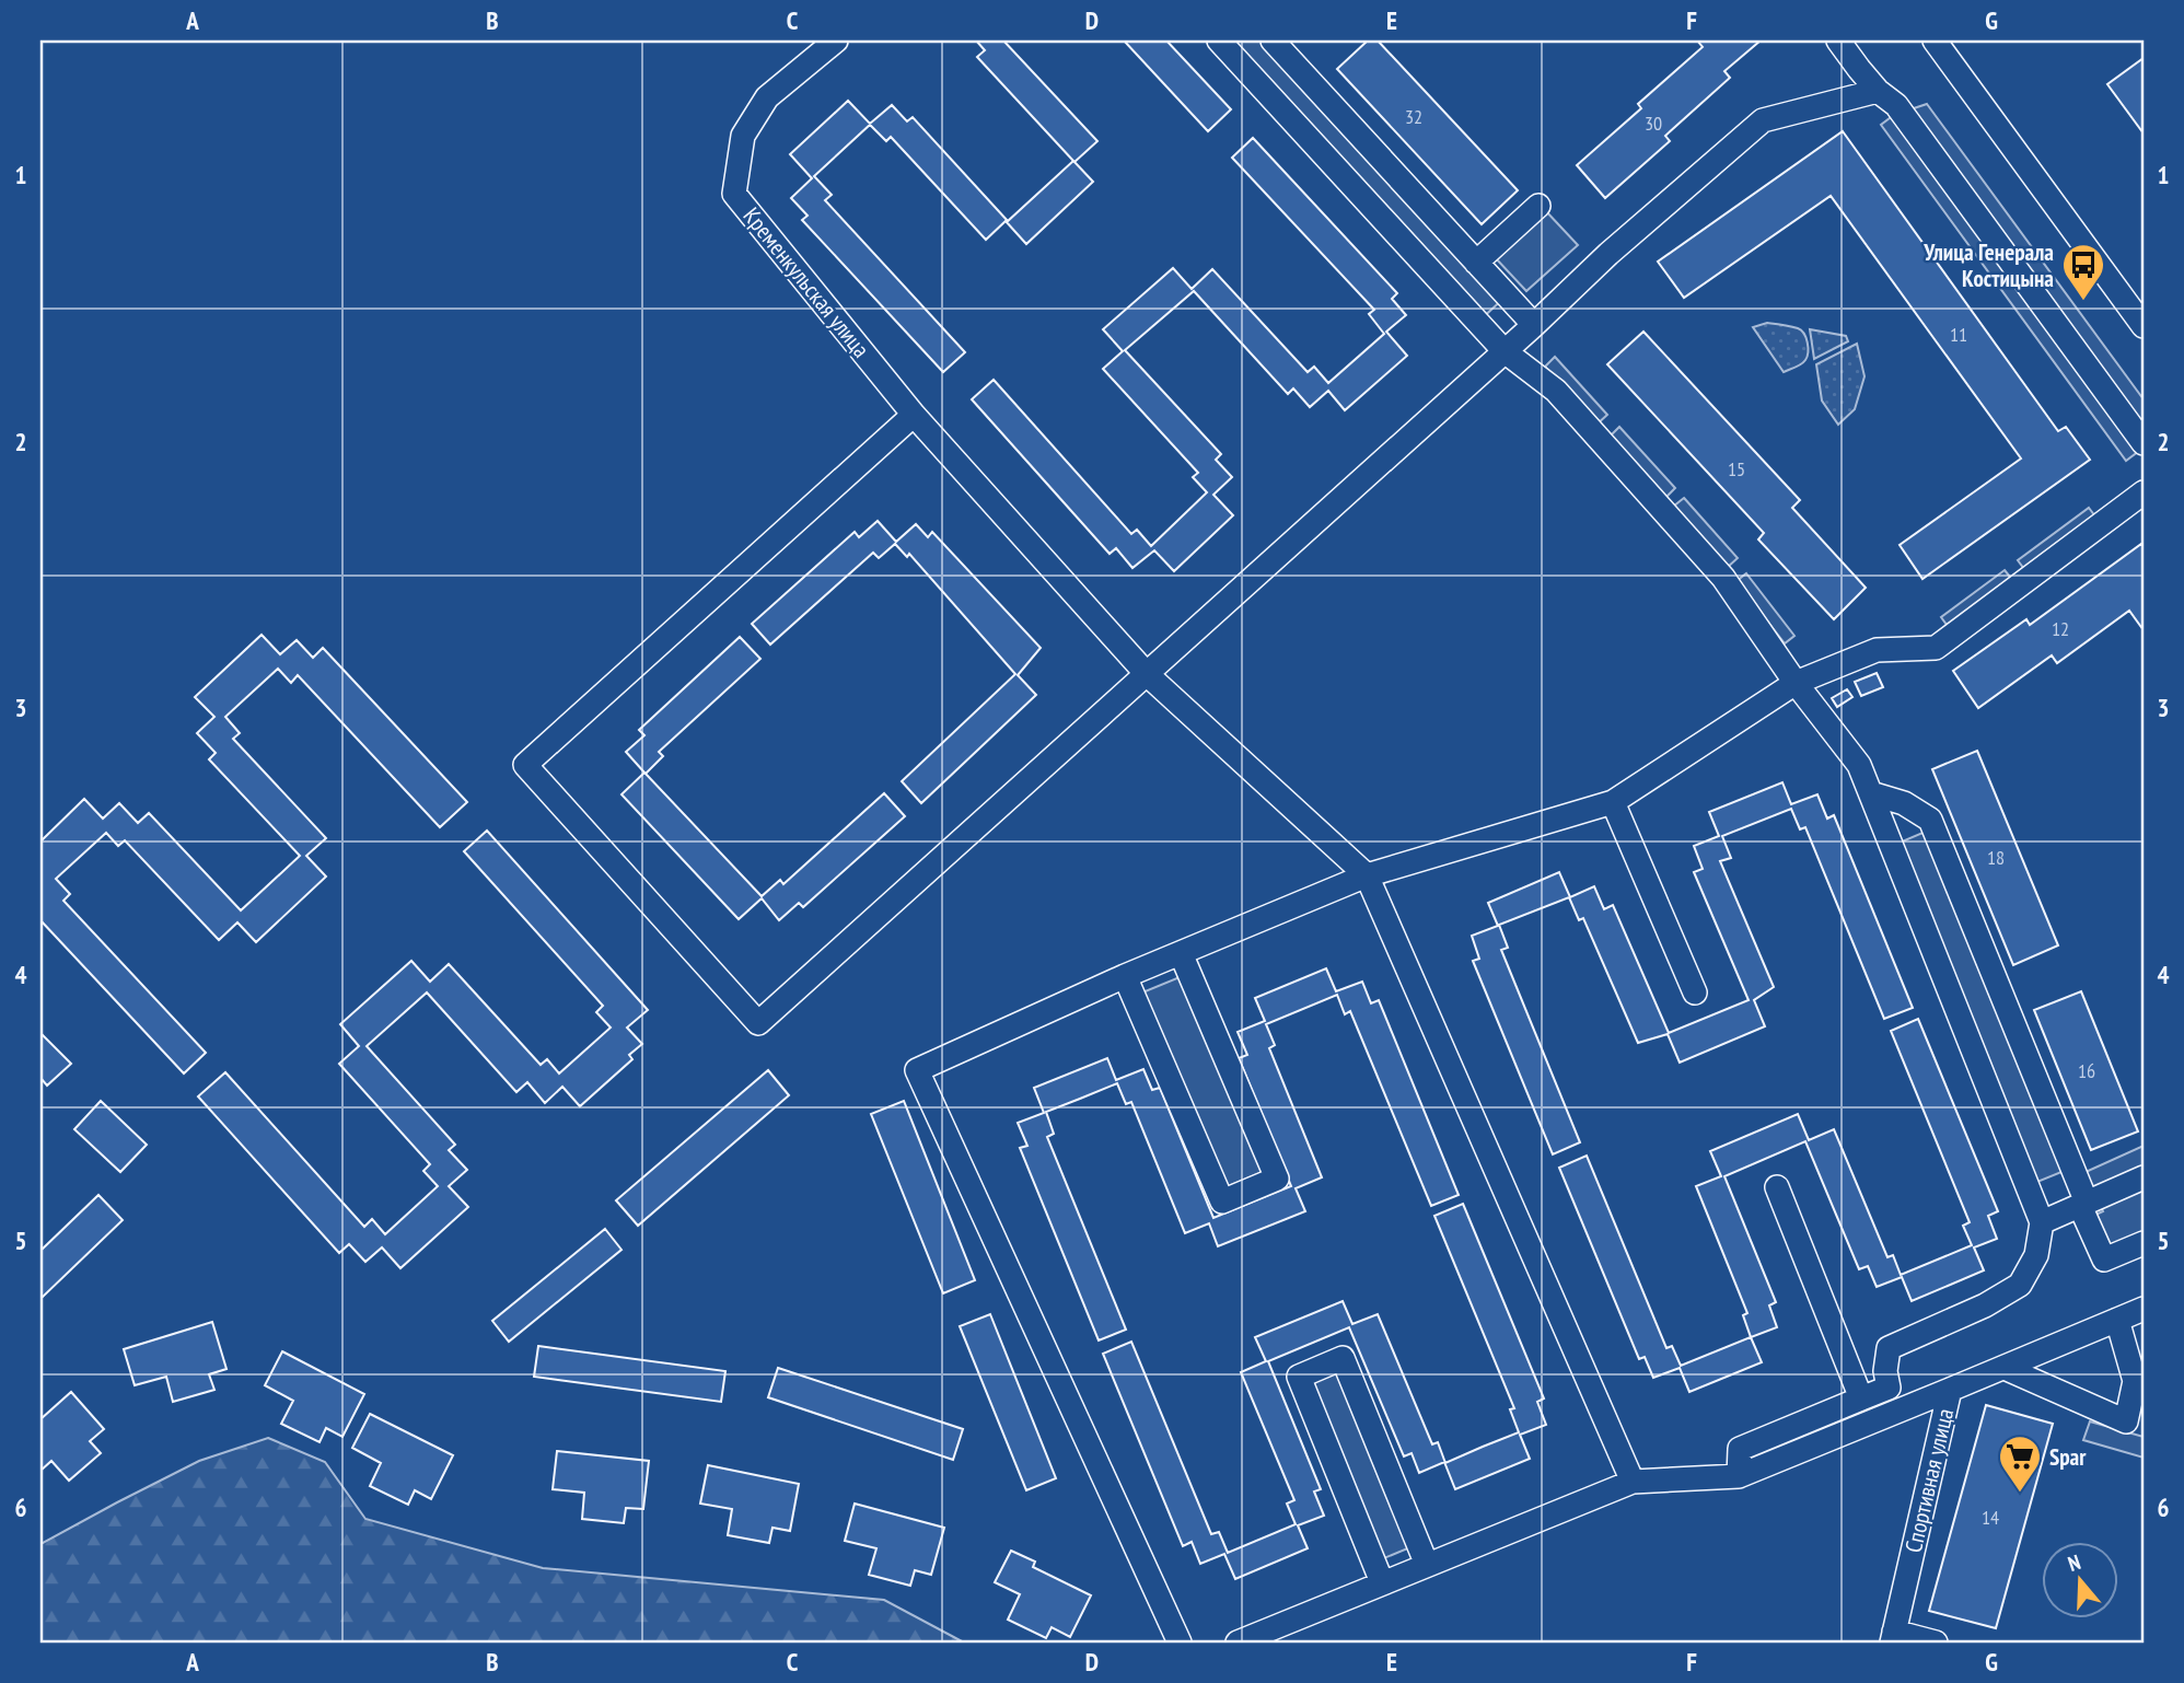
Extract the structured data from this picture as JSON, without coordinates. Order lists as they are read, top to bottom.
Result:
{
  "streets": {
    "street": ["Кременкульская улица", "Спортивная улица"]
  },
  "places": {
    "bus stop": ["Улица Генерала Костицына"],
    "supermarket": ["Spar"]
  },
  "house_numbers": [
    "32",
    "30",
    "11",
    "15",
    "12",
    "18",
    "16",
    "14"
  ],
  "north": "top",
  "grid": {
    "columns": [
      "A",
      "B",
      "C",
      "D",
      "E",
      "F",
      "G"
    ],
    "rows": [
      "1",
      "2",
      "3",
      "4",
      "5",
      "6"
    ]
  }
}
